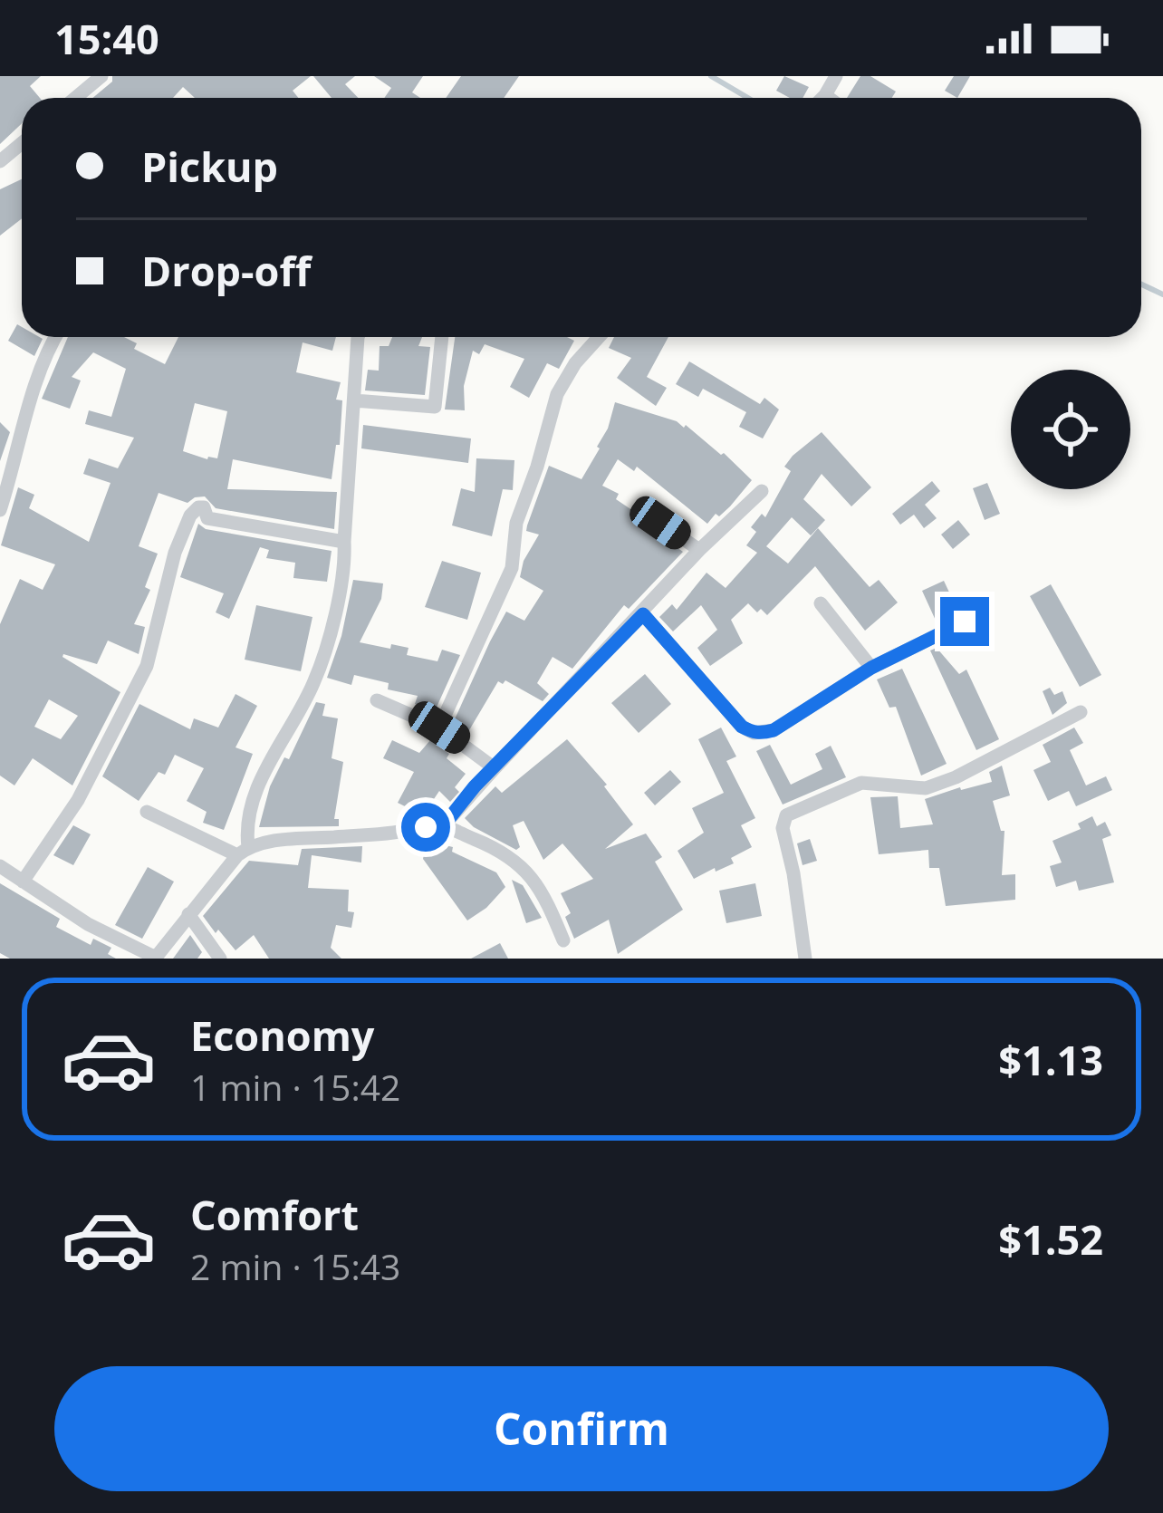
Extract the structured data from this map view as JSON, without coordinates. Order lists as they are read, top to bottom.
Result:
{
  "page": {
    "status": "15:40",
    "banner": ["Pickup", "Drop-off"],
    "list": [
      {
        "name": "Economy",
        "note": "1 min · 15:42",
        "value": "$1.13"
      },
      {
        "name": "Comfort",
        "note": "2 min · 15:43",
        "value": "$1.52"
      }
    ],
    "buttons": "Confirm"
  }
}
